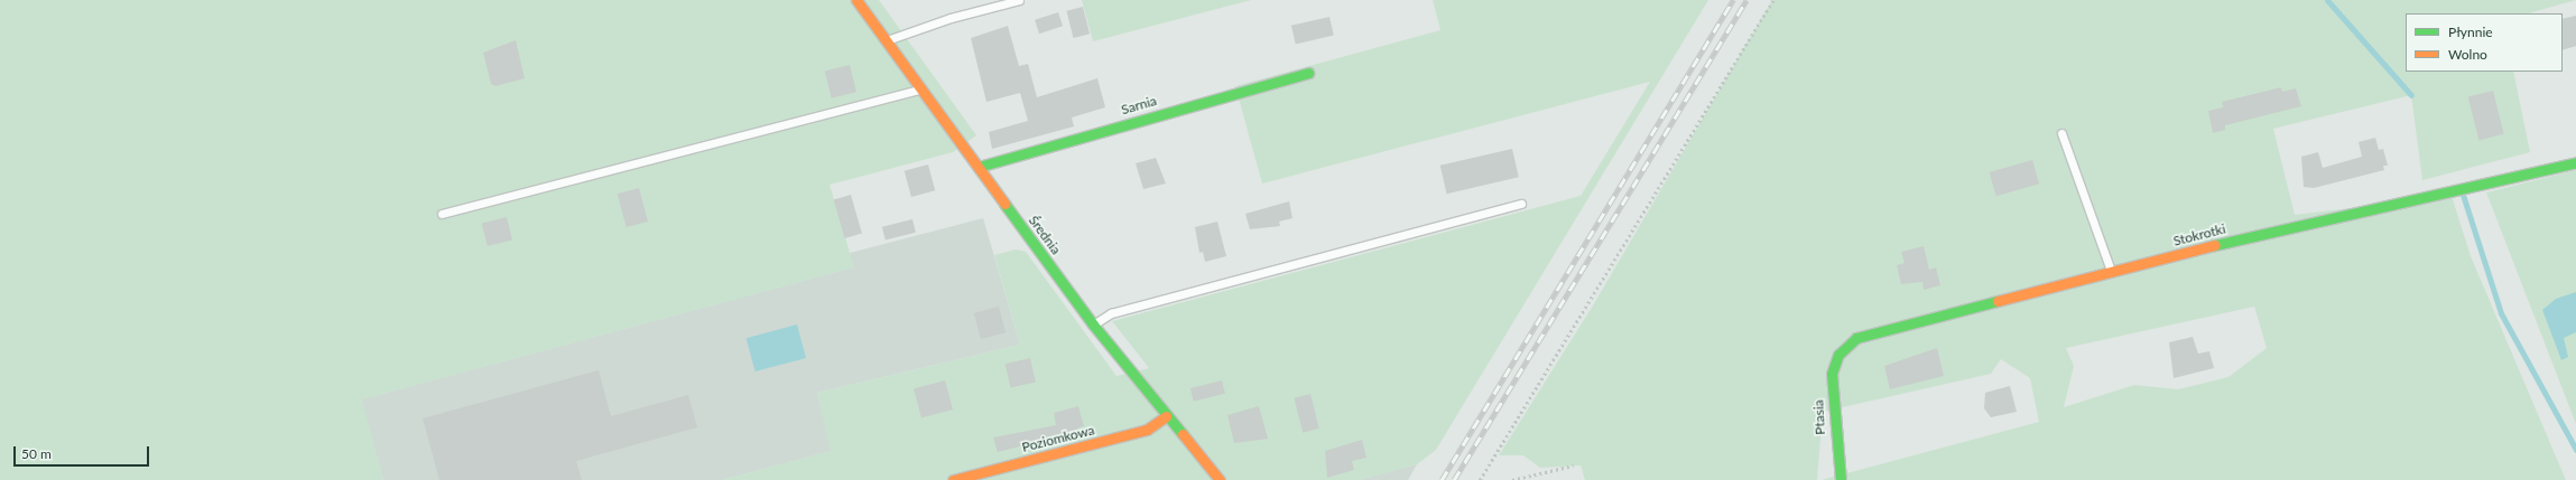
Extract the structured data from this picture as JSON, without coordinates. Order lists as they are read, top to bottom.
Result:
{
  "streets": {
    "street": [
      "Sarnia",
      "Średnia",
      "Stokrotki",
      "Ptasia",
      "Poziomkowa"
    ]
  },
  "crossings": [
    ["Sarnia", "Średnia"],
    ["Średnia", "Poziomkowa"],
    ["Stokrotki", "Ptasia"]
  ],
  "legend": ["Płynnie", "Wolno"],
  "scale_bar": "50 m"
}
